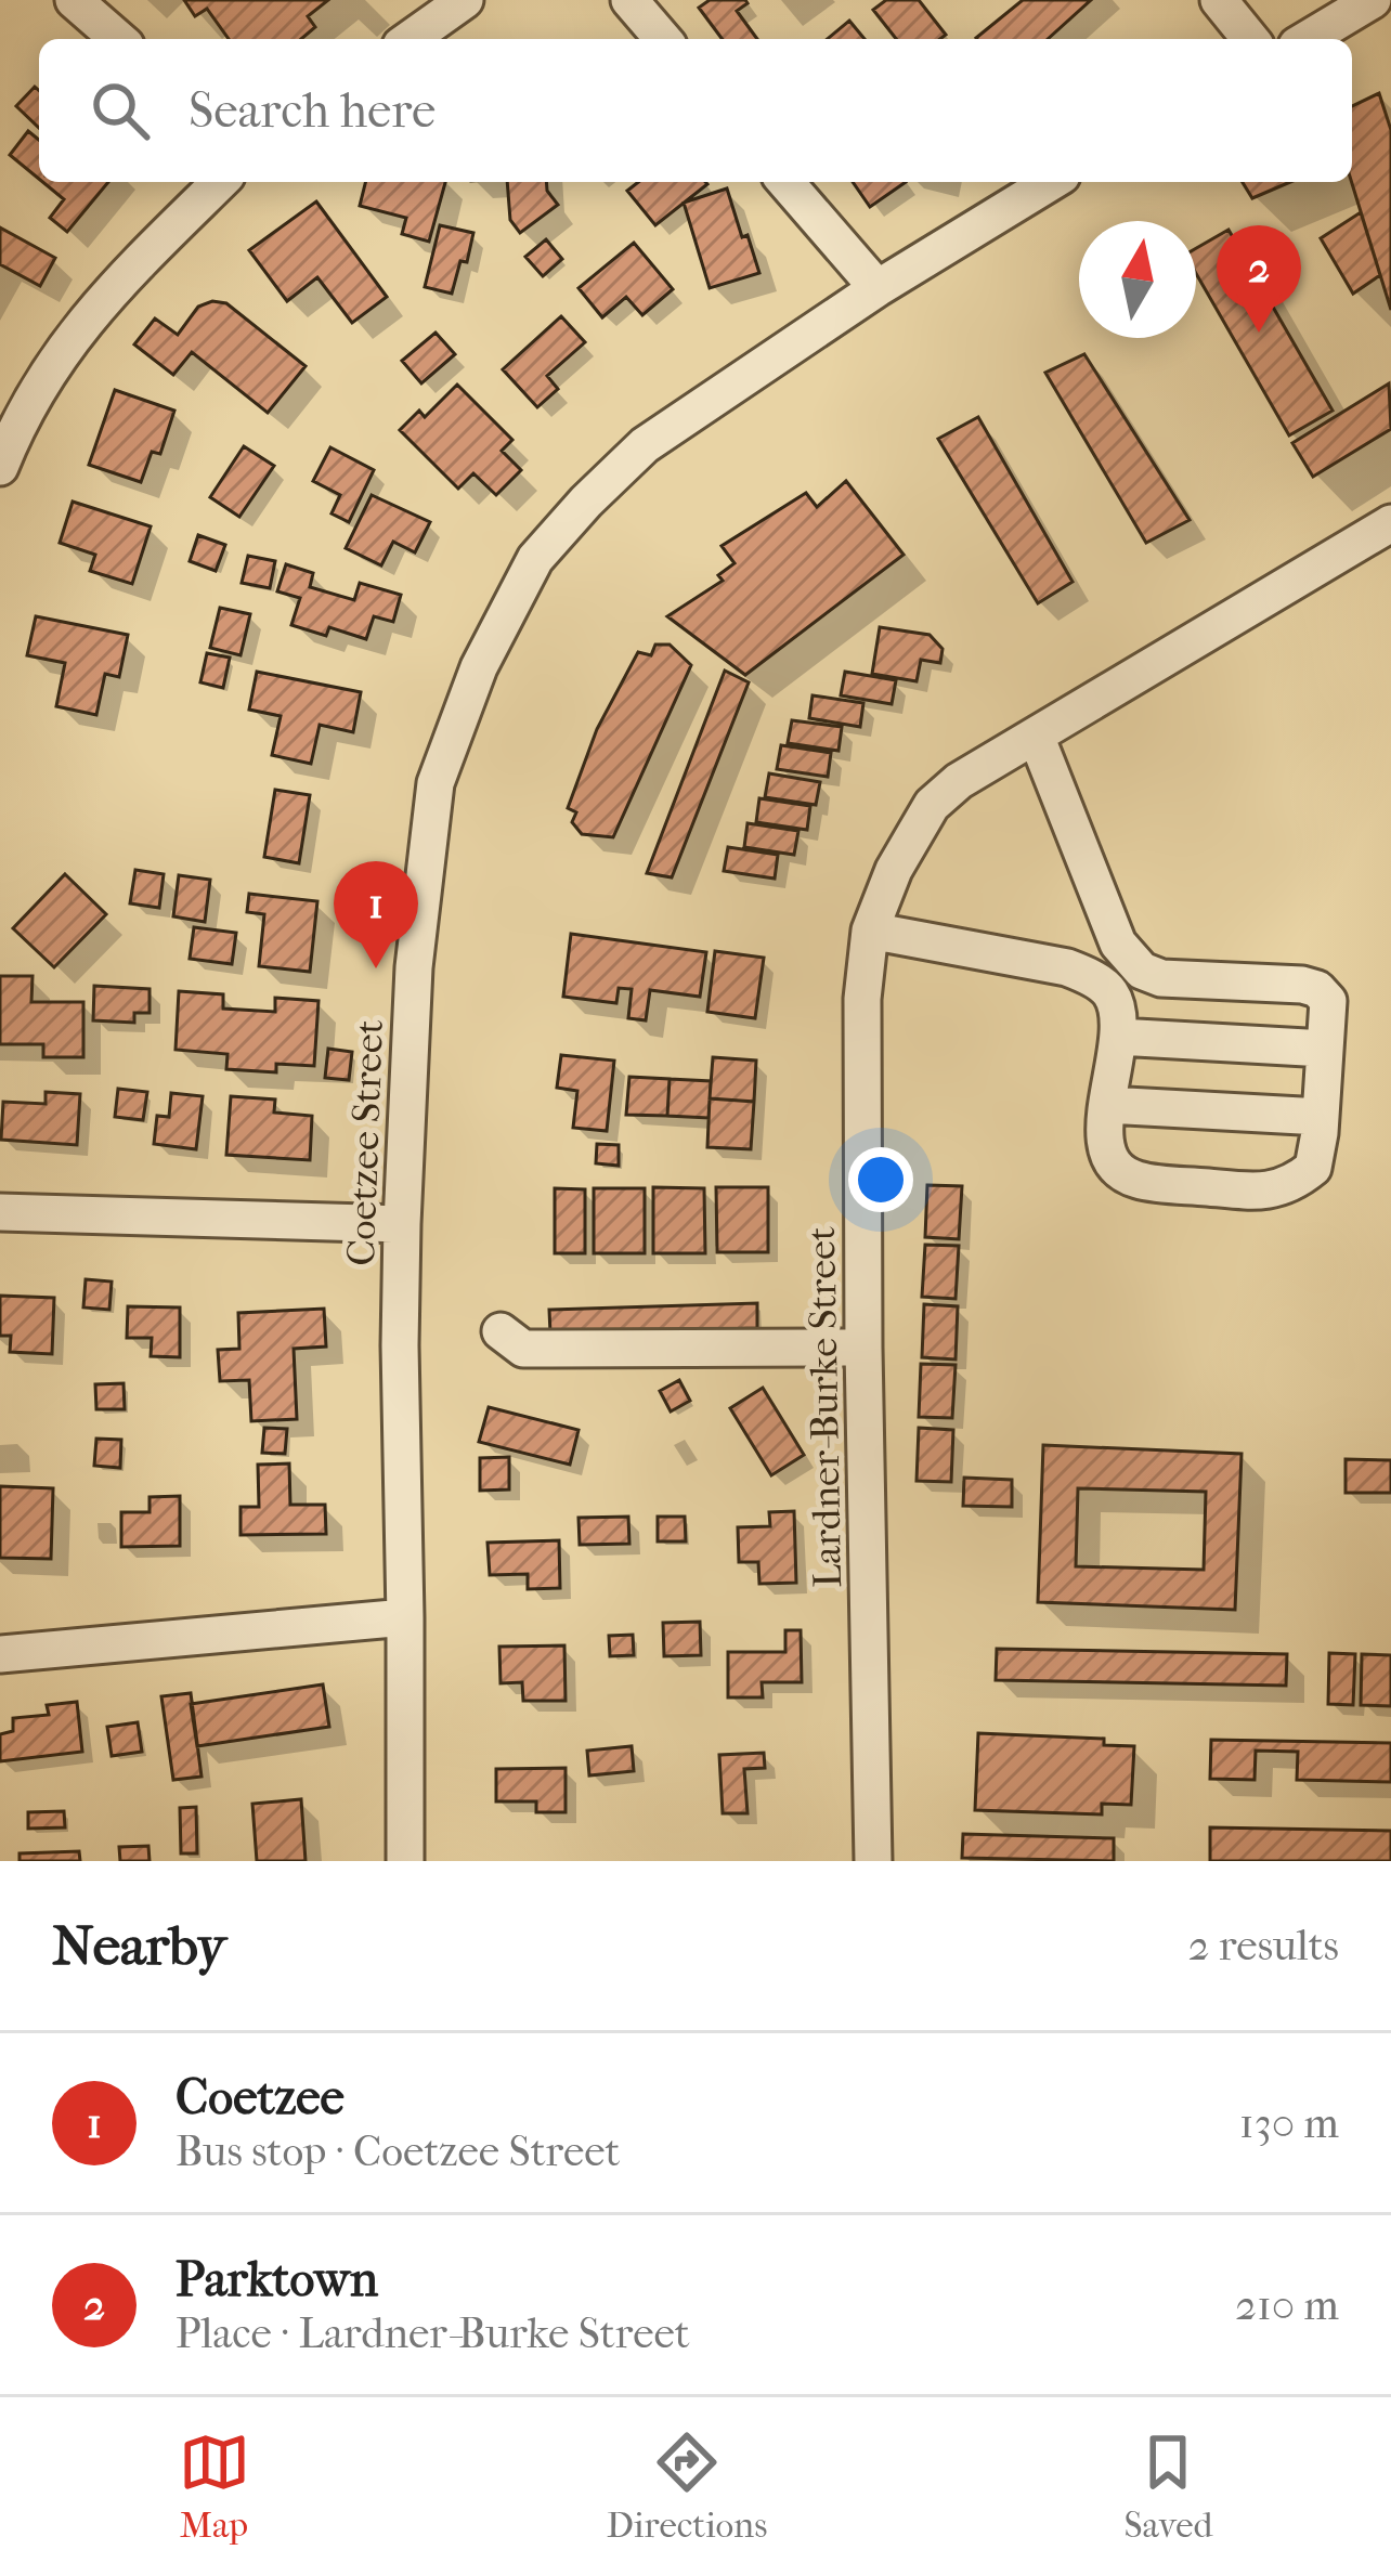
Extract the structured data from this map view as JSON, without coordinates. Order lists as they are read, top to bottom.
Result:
{
  "streets": {
    "street": ["Coetzee Street", "Lardner-Burke Street"]
  },
  "north": "top",
  "page": {
    "search": "Search here",
    "pins": ["2", "1"],
    "heading": ["Nearby", "2 results"],
    "list": [
      {
        "mark": "1",
        "name": "Coetzee",
        "note": "Bus stop · Coetzee Street",
        "value": "130 m"
      },
      {
        "mark": "2",
        "name": "Parktown",
        "note": "Place · Lardner-Burke Street",
        "value": "210 m"
      }
    ],
    "nav": ["Map", "Directions", "Saved"]
  }
}
